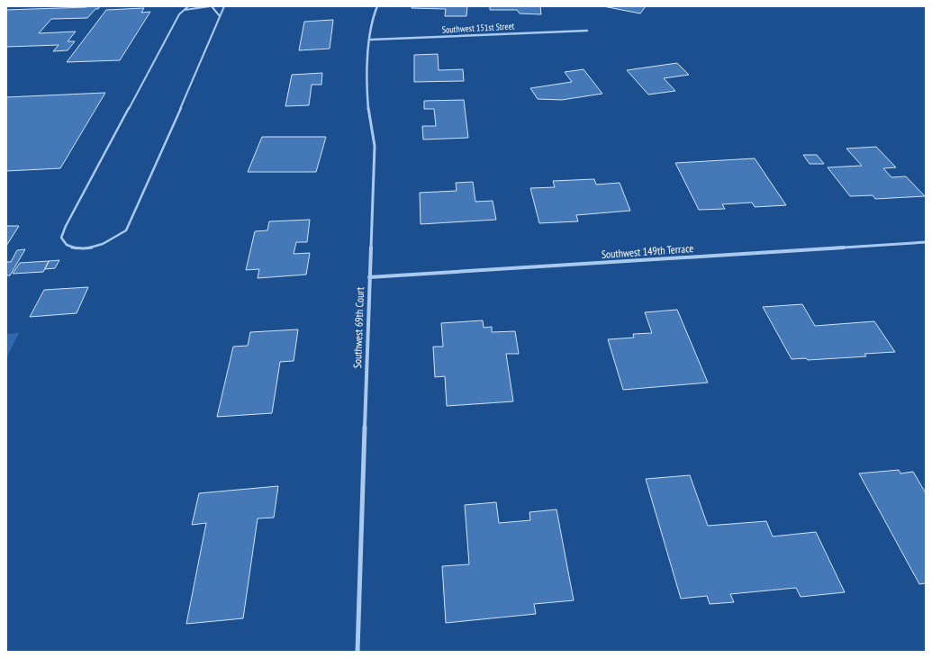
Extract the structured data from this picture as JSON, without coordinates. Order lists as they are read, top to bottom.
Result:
{
  "streets": {
    "street": ["Southwest 151st Street", "Southwest 149th Terrace", "Southwest 69th Court"]
  },
  "crossings": [
    ["Southwest 151st Street", "Southwest 69th Court"],
    ["Southwest 149th Terrace", "Southwest 69th Court"]
  ]
}
